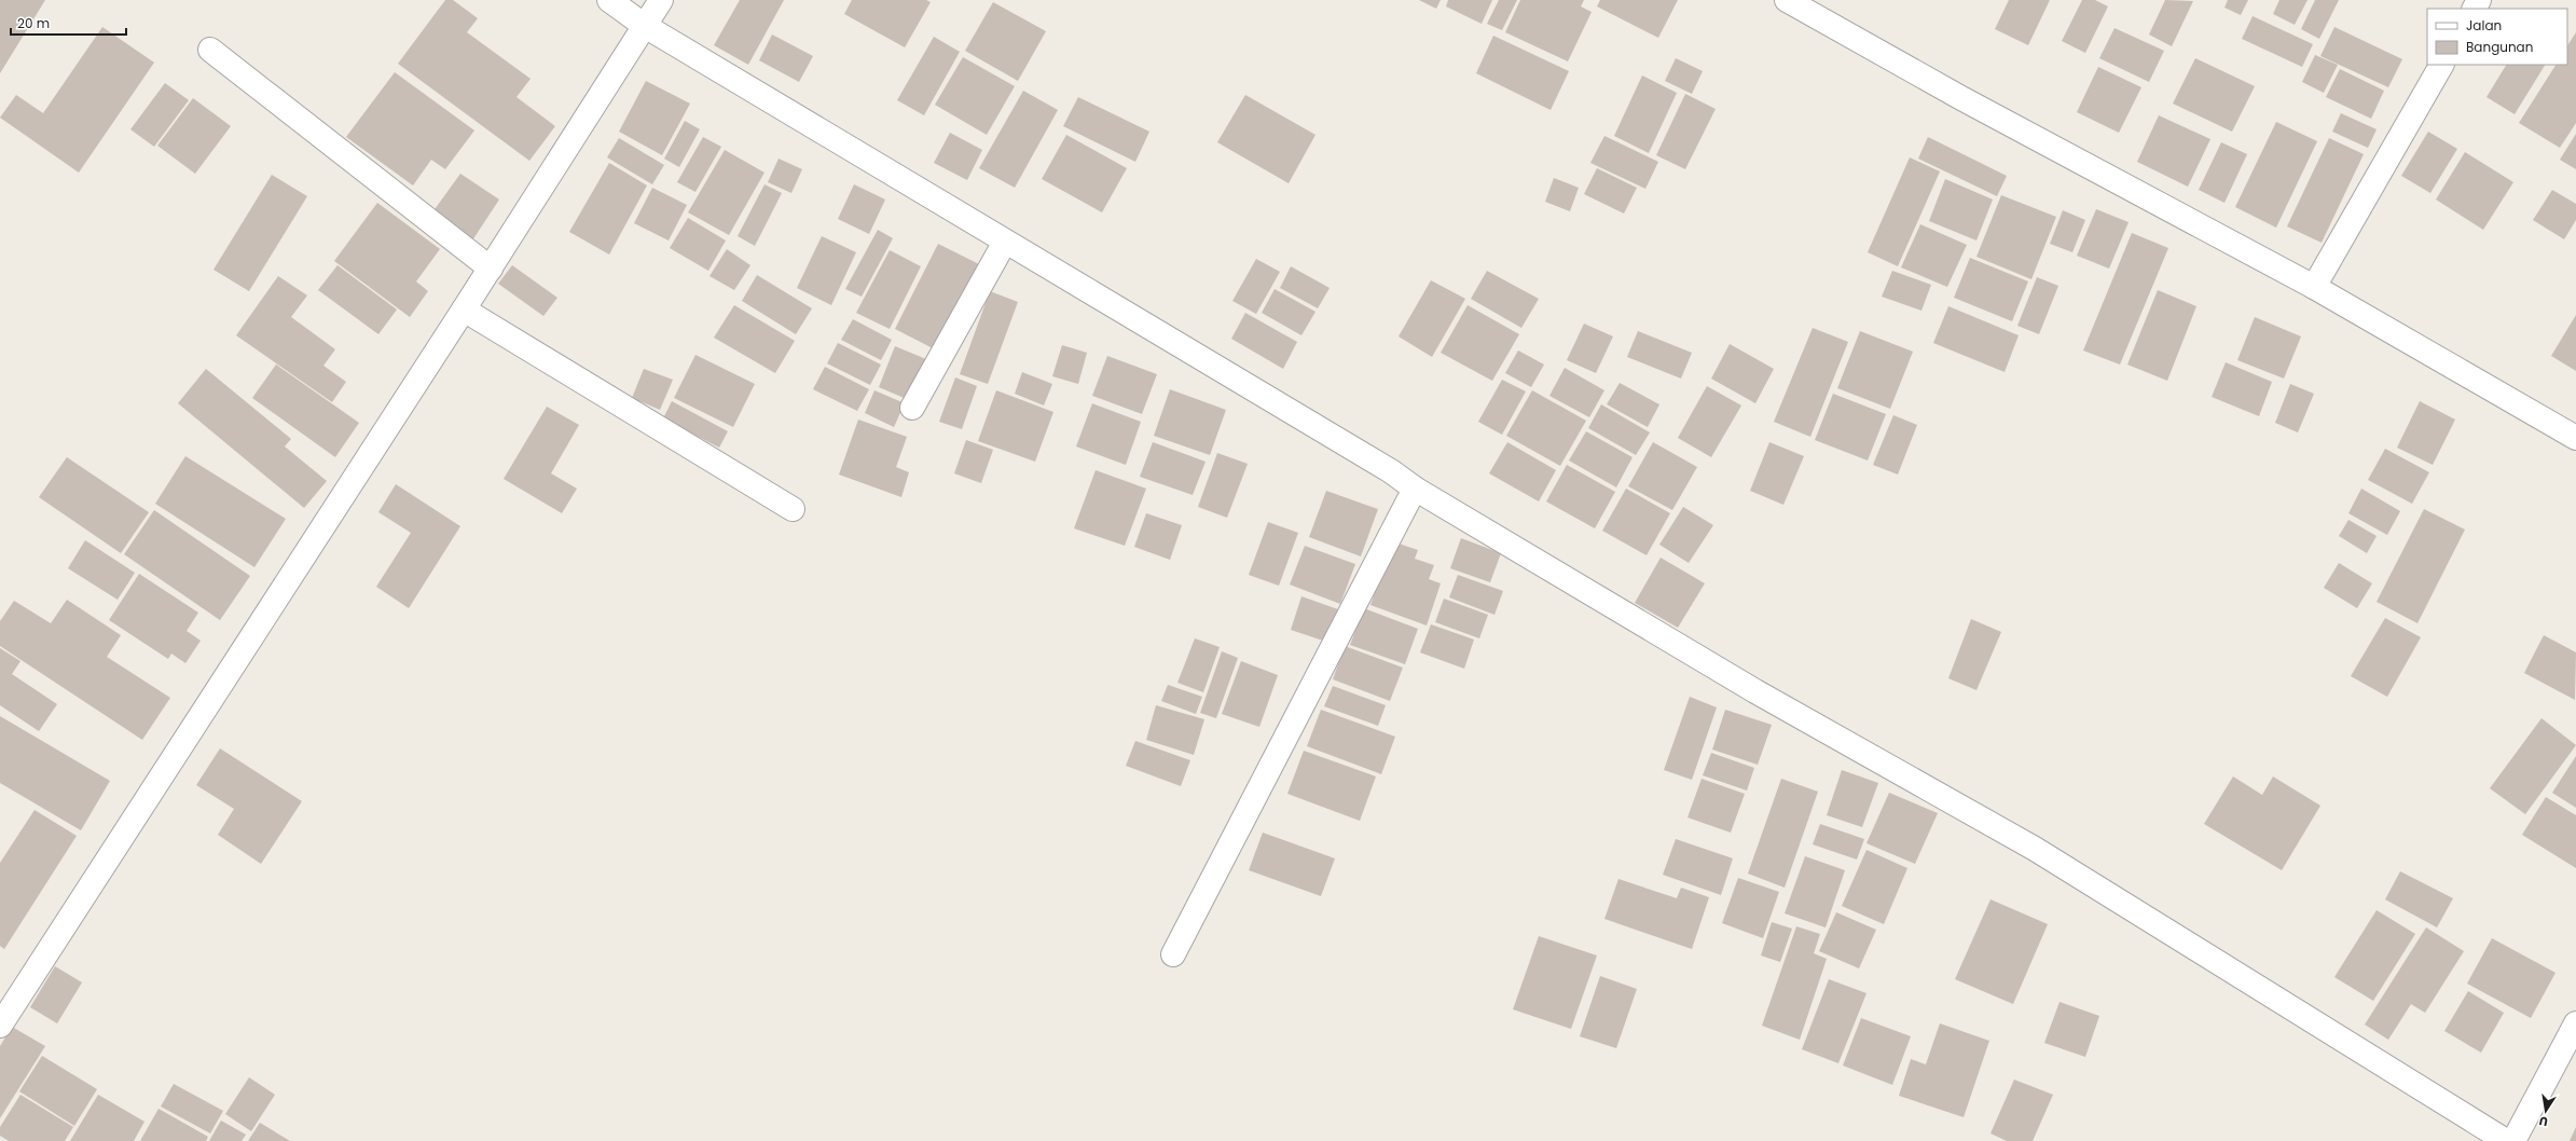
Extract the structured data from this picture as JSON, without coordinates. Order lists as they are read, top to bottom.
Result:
{
  "legend": ["Jalan", "Bangunan"],
  "scale_bar": "20 m",
  "north": "bottom"
}
